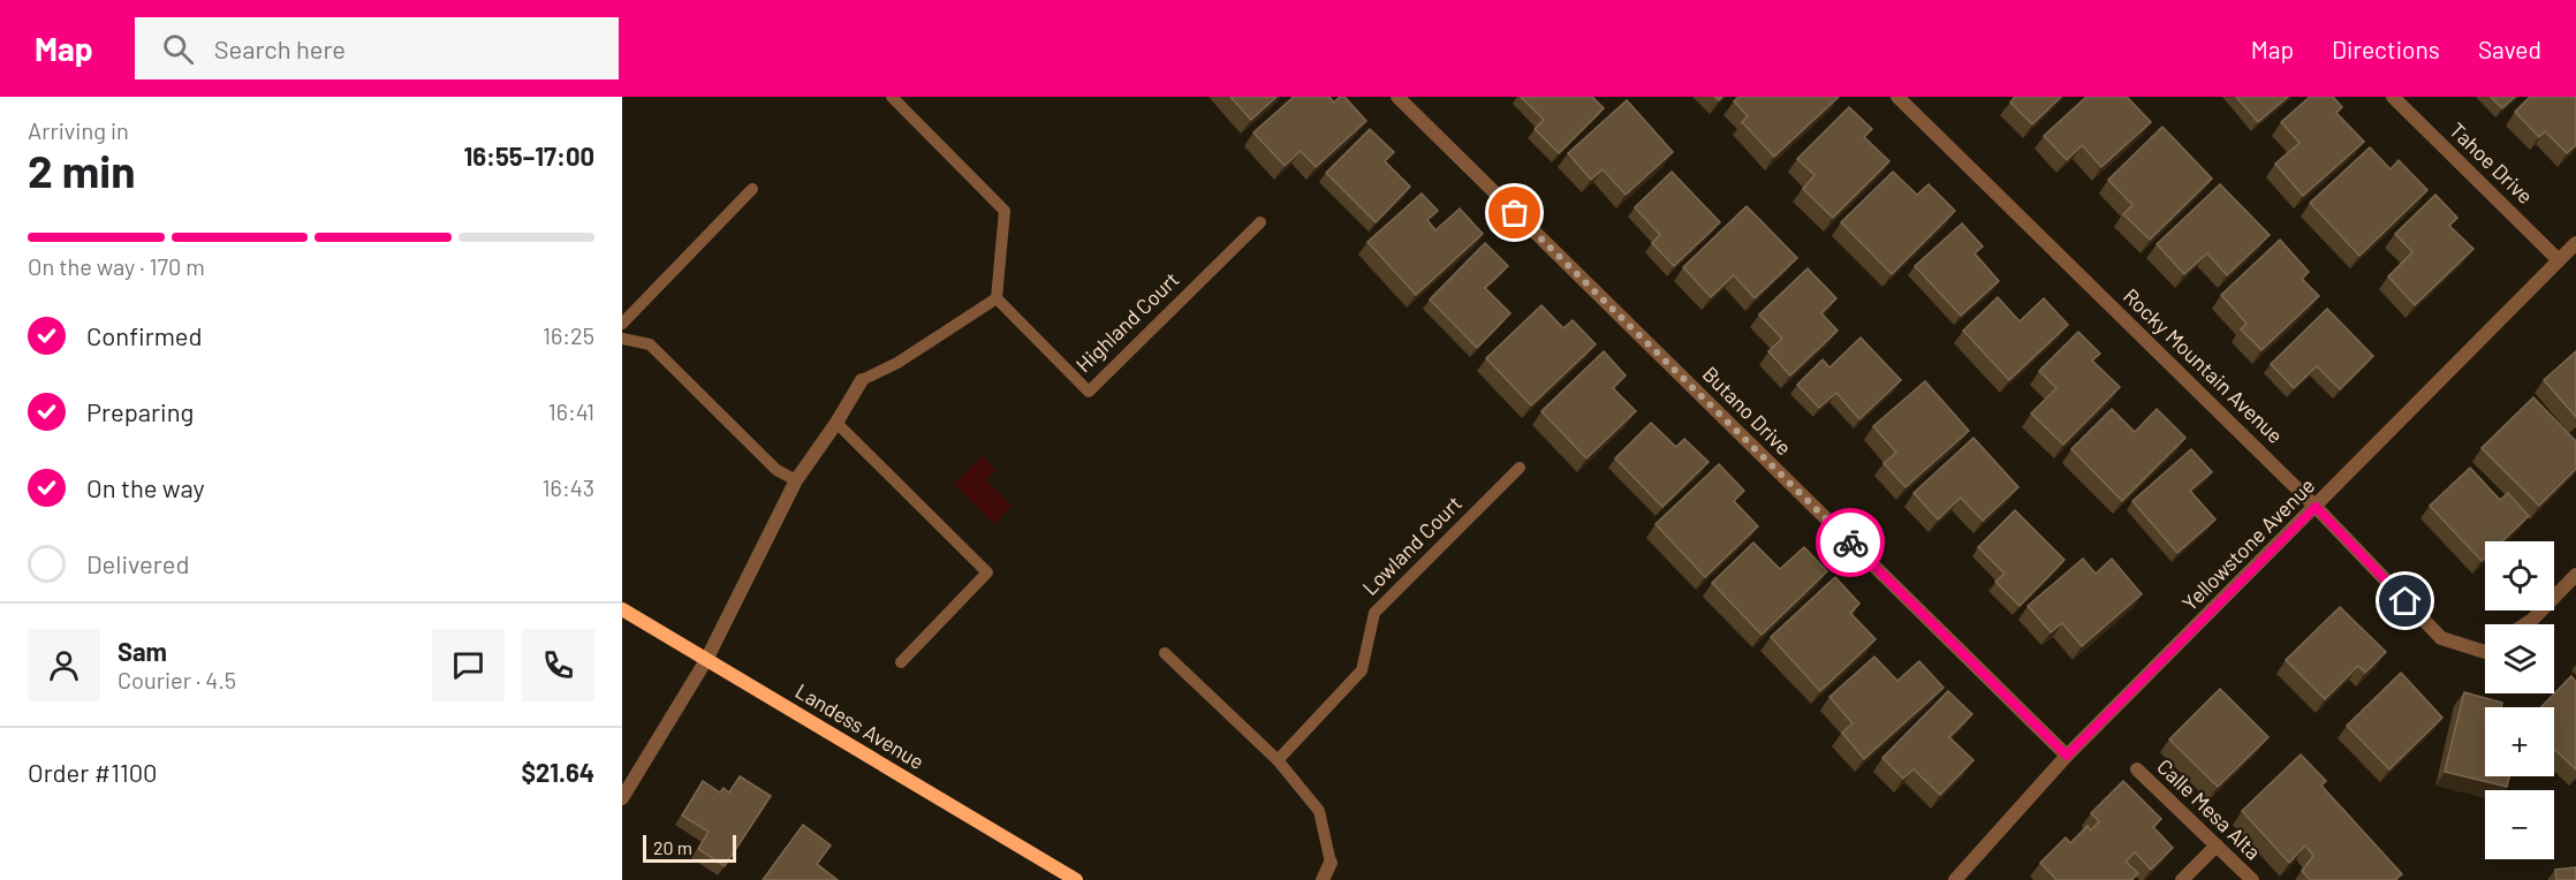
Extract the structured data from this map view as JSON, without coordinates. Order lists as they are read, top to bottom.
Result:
{
  "streets": {
    "main road": ["Landess Avenue"],
    "street": [
      "Tahoe Drive",
      "Rocky Mountain Avenue",
      "Butano Drive",
      "Yellowstone Avenue",
      "Calle Mesa Alta"
    ],
    "lane": ["Highland Court", "Lowland Court"]
  },
  "crossings": [
    ["Tahoe Drive", "Yellowstone Avenue"],
    ["Rocky Mountain Avenue", "Yellowstone Avenue"],
    ["Butano Drive", "Yellowstone Avenue"]
  ],
  "scale_bar": "20 m",
  "page": {
    "header": "Map",
    "search": "Search here",
    "nav": ["Map", "Directions", "Saved"],
    "heading": ["2 min", "Arriving in", "16:55–17:00"],
    "panel": [
      "Sam",
      "Courier · 4.5",
      "Order #1100",
      "$21.64"
    ],
    "bar": "On the way · 170 m",
    "list": [
      ["Confirmed", "16:25"],
      ["Preparing", "16:41"],
      ["On the way", "16:43"],
      "Delivered"
    ],
    "map_buttons": ["+", "−"],
    "scale": "20 m"
  }
}
